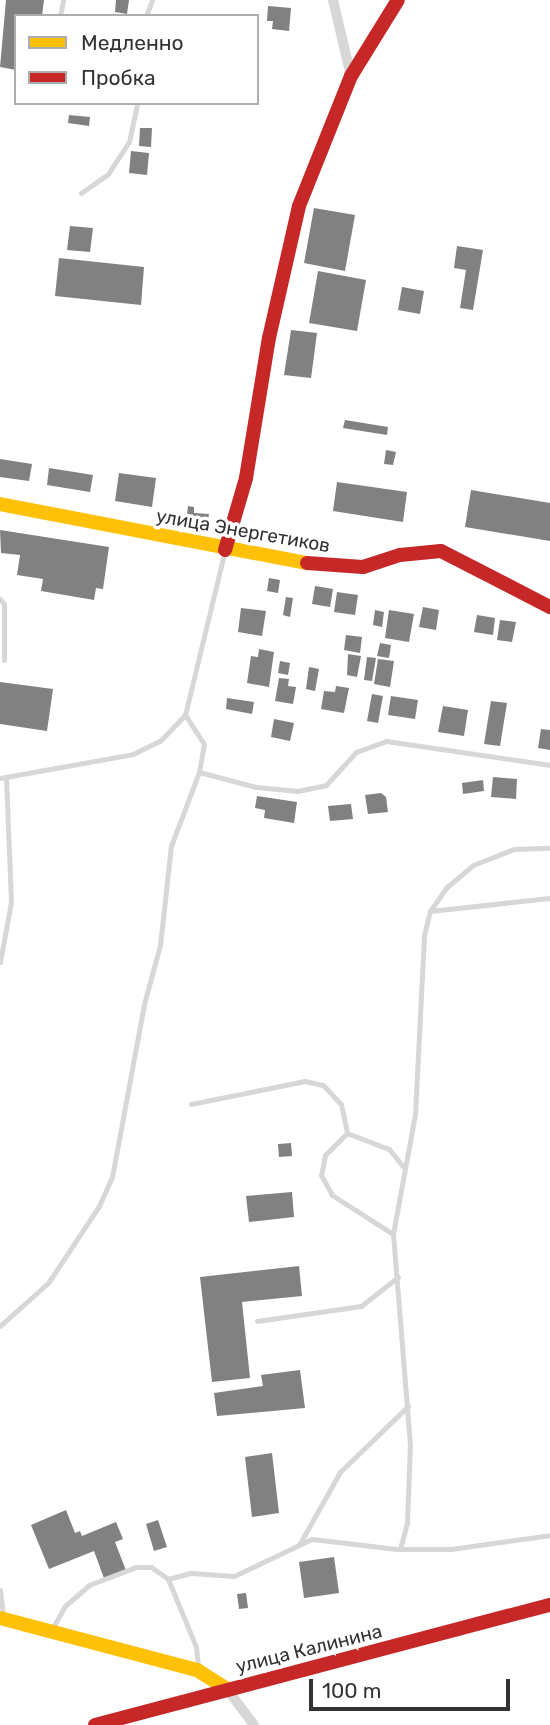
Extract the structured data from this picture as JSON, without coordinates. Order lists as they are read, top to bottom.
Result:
{
  "streets": {
    "street": ["улица Энергетиков", "улица Калинина"]
  },
  "legend": ["Медленно", "Пробка"],
  "scale_bar": "100 m"
}
